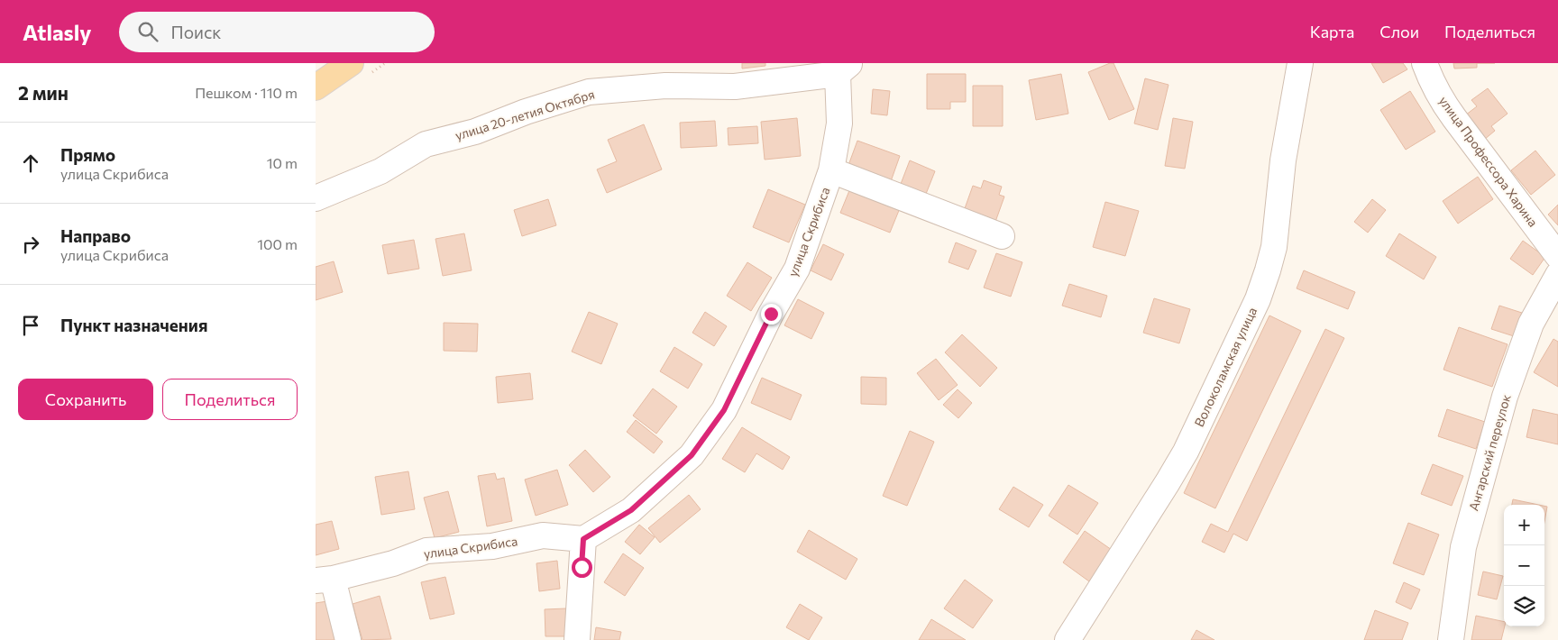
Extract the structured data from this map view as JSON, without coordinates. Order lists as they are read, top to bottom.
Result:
{
  "streets": {
    "street": [
      "улица 20-летия Октября",
      "улица Профессора Харина",
      "улица Скрибиса",
      "Волоколамская улица",
      "Ангарский переулок"
    ]
  },
  "crossings": [
    ["улица 20-летия Октября", "улица Скрибиса"]
  ],
  "page": {
    "header": "Atlasly",
    "search": "Поиск",
    "nav": ["Карта", "Слои", "Поделиться"],
    "heading": ["2 мин", "Пешком · 110 m"],
    "list": [
      ["Прямо", "улица Скрибиса", "10 m"],
      ["Направо", "улица Скрибиса", "100 m"],
      "Пункт назначения"
    ],
    "buttons": ["Сохранить", "Поделиться"],
    "map_buttons": ["+", "−"]
  }
}
